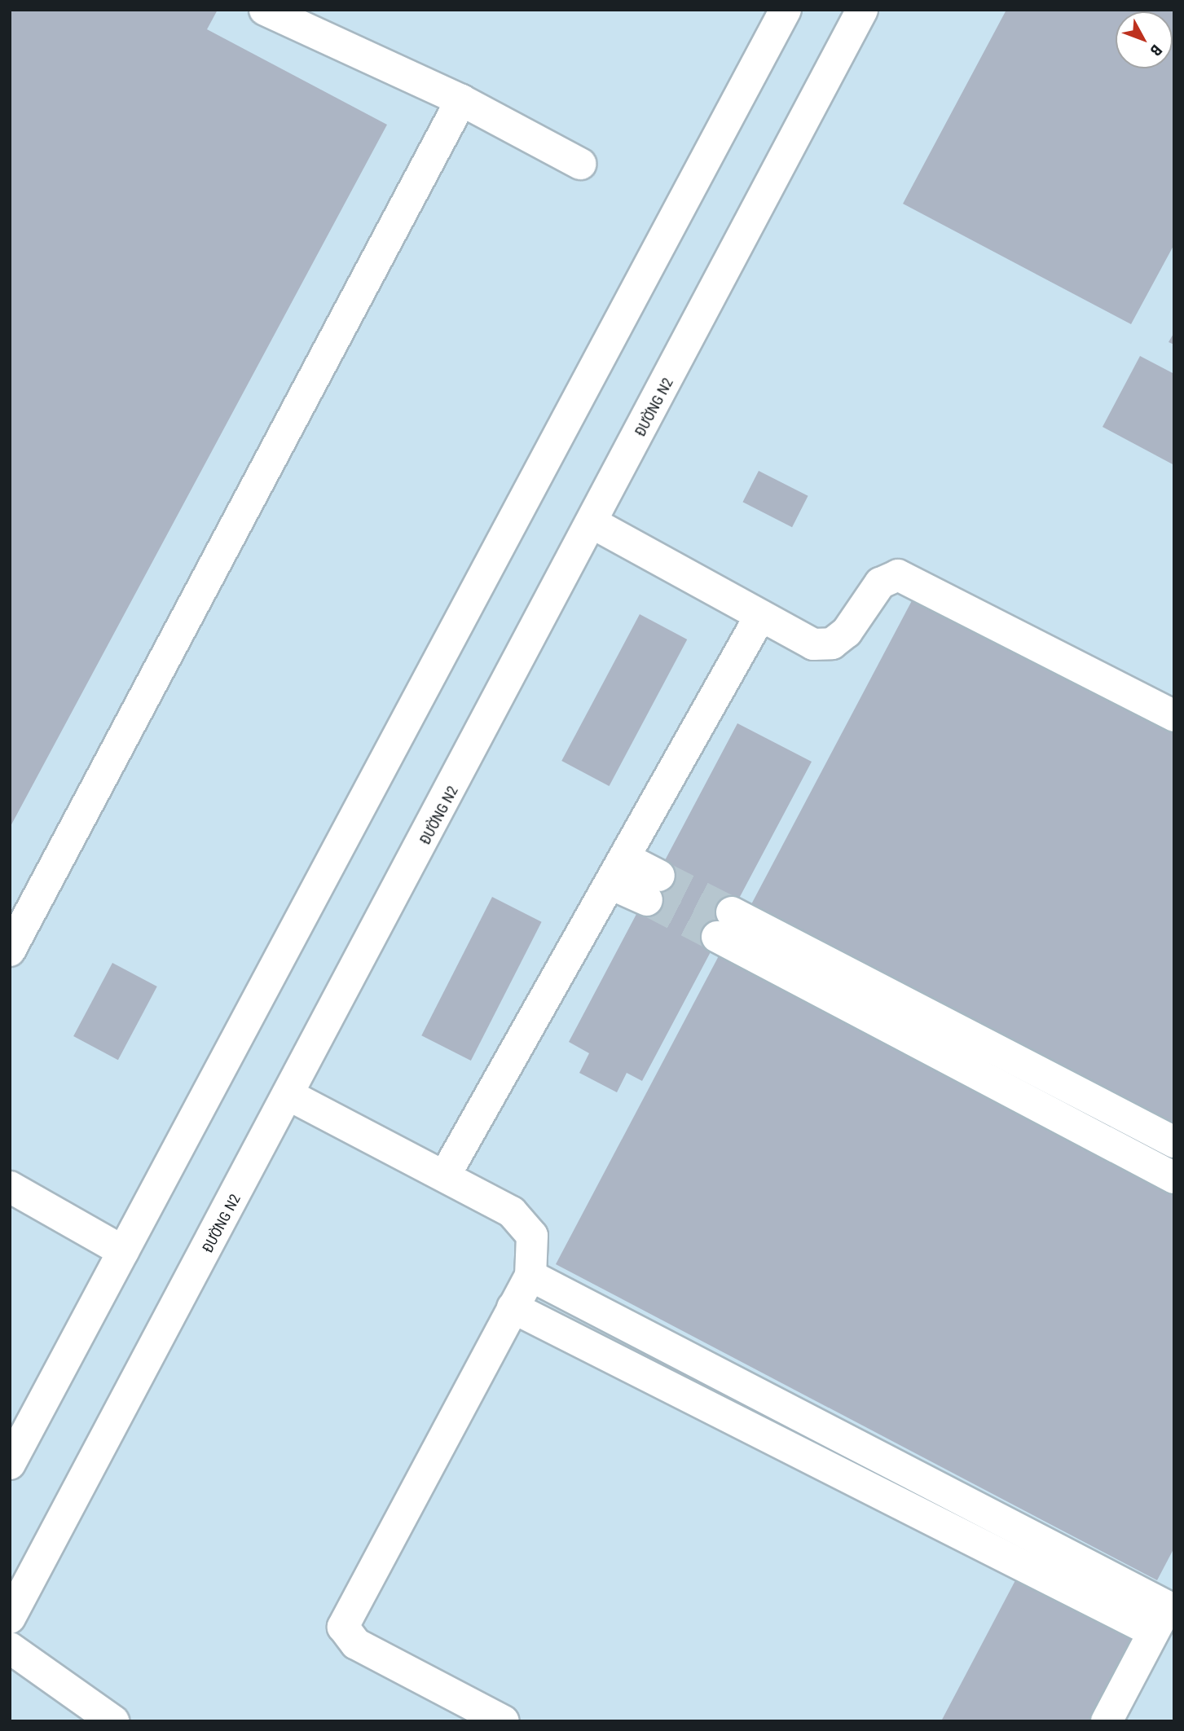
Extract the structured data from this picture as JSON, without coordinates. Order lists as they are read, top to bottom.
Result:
{
  "streets": {
    "street": ["ĐƯỜNG N2"]
  },
  "north": "bottom right"
}
